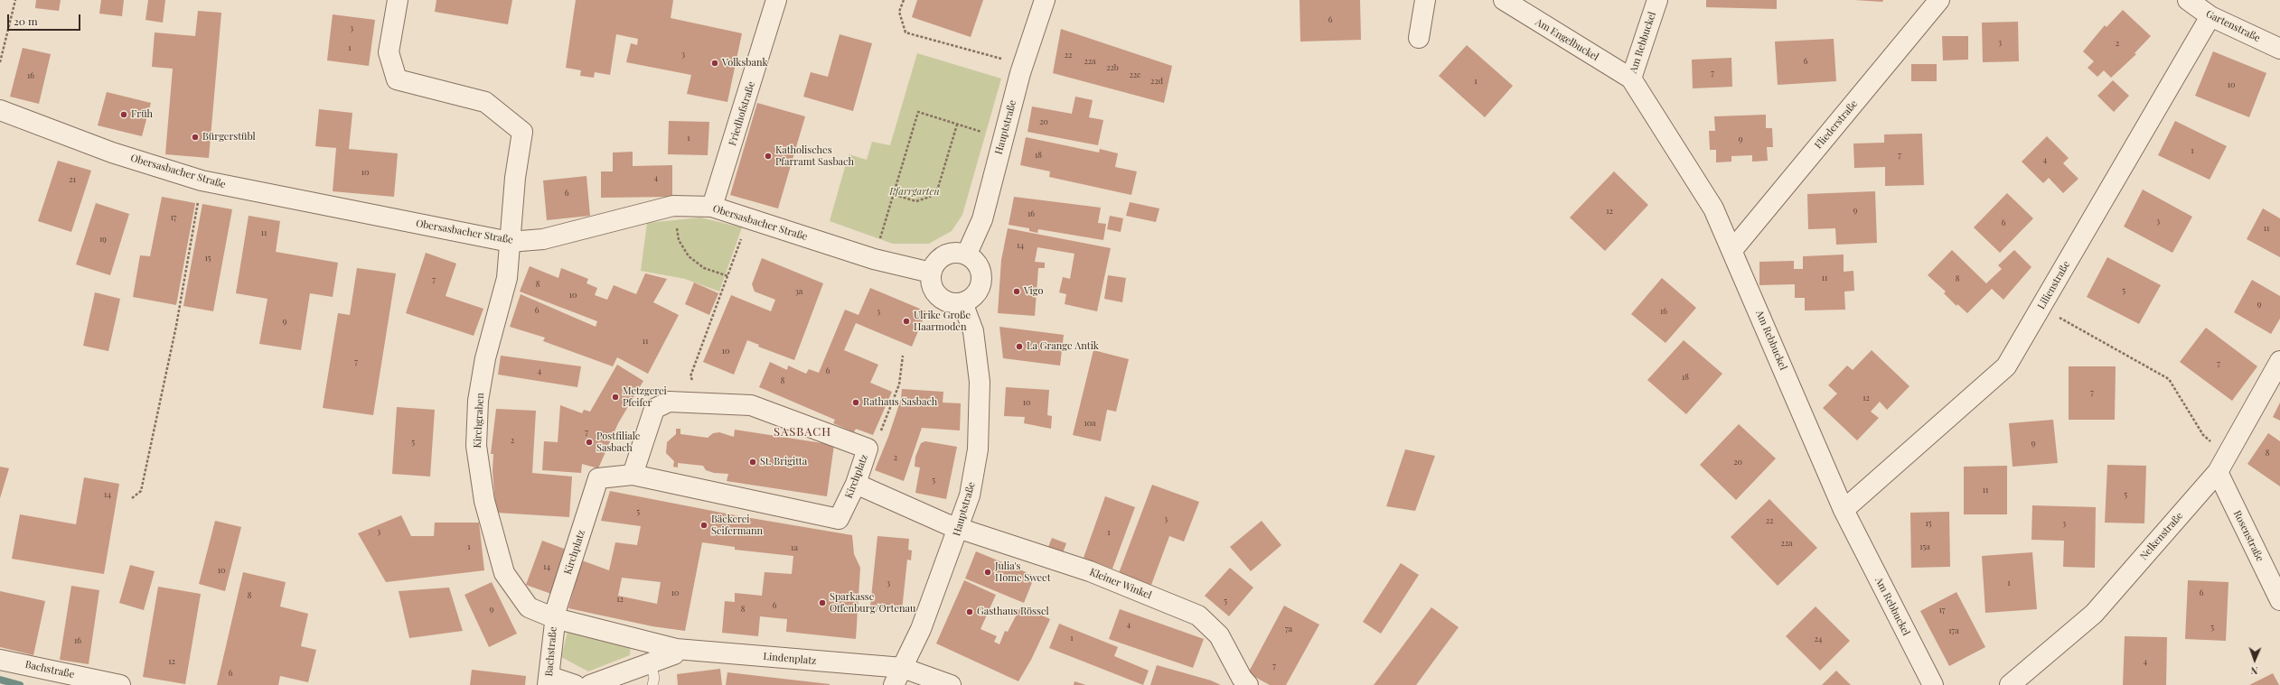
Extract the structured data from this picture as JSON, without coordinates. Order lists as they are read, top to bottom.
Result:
{
  "streets": {
    "street": [
      "Gartenstraße",
      "Am Engelbuckel",
      "Am Rebbuckel",
      "Friedhofstraße",
      "Fliederstraße",
      "Hauptstraße",
      "Obersasbacher Straße",
      "Lilienstraße",
      "Kirchgraben",
      "Kirchplatz",
      "Nelkenstraße",
      "Rosenstraße",
      "Kleiner Winkel",
      "Bachstraße",
      "Lindenplatz"
    ]
  },
  "crossings": [
    ["Gartenstraße", "Lilienstraße"],
    ["Am Engelbuckel", "Am Rebbuckel"],
    ["Am Rebbuckel", "Fliederstraße"],
    ["Am Rebbuckel", "Lilienstraße"],
    ["Friedhofstraße", "Obersasbacher Straße"],
    ["Hauptstraße", "Obersasbacher Straße"],
    ["Hauptstraße", "Kleiner Winkel"],
    ["Hauptstraße", "Lindenplatz"],
    ["Obersasbacher Straße", "Kirchgraben"],
    ["Kirchgraben", "Kirchplatz"],
    ["Kirchgraben", "Bachstraße"],
    ["Kirchgraben", "Lindenplatz"],
    ["Kirchplatz", "Kleiner Winkel"],
    ["Kirchplatz", "Bachstraße"],
    ["Kirchplatz", "Lindenplatz"],
    ["Nelkenstraße", "Rosenstraße"],
    ["Bachstraße", "Lindenplatz"]
  ],
  "districts": ["SASBACH"],
  "parks": ["Pfarrgarten"],
  "places": [
    "Volksbank",
    "Früh",
    "Bürgerstübl",
    "Katholisches Pfarramt Sasbach",
    "Vigo",
    "Ulrike Große Haarmoden",
    "La Grange Antik",
    "Metzgerei Pfeifer",
    "Rathaus Sasbach",
    "Postfiliale Sasbach",
    "St. Brigitta",
    "Bäckerei Seifermann",
    "Julia's Home Sweet",
    "Sparkasse Offenburg/Ortenau",
    "Gasthaus Rössel"
  ],
  "house_numbers": [
    "6",
    "3",
    "3",
    "2",
    "1",
    "3",
    "22",
    "22a",
    "6",
    "22b",
    "7",
    "22c",
    "16",
    "22d",
    "1",
    "10",
    "20",
    "1",
    "9",
    "1",
    "18",
    "7",
    "4",
    "10",
    "4",
    "21",
    "6",
    "9",
    "12",
    "16",
    "17",
    "3",
    "6",
    "11",
    "11",
    "19",
    "14",
    "15",
    "11",
    "8",
    "7",
    "8",
    "5",
    "3a",
    "10",
    "9",
    "6",
    "3",
    "16",
    "9",
    "11",
    "10",
    "7",
    "7",
    "4",
    "6",
    "18",
    "8",
    "7",
    "12",
    "10",
    "10a",
    "7",
    "2",
    "5",
    "9",
    "8",
    "2",
    "20",
    "5",
    "11",
    "14",
    "5",
    "5",
    "3",
    "22",
    "15",
    "3",
    "3",
    "1",
    "22a",
    "1",
    "15a",
    "1a",
    "14",
    "10",
    "3",
    "1",
    "10",
    "6",
    "8",
    "12",
    "5",
    "6",
    "9",
    "8",
    "17",
    "4",
    "5",
    "7a",
    "17a",
    "1",
    "24",
    "16",
    "12",
    "4",
    "7",
    "6"
  ],
  "scale_bar": "20 m",
  "north": "bottom"
}
